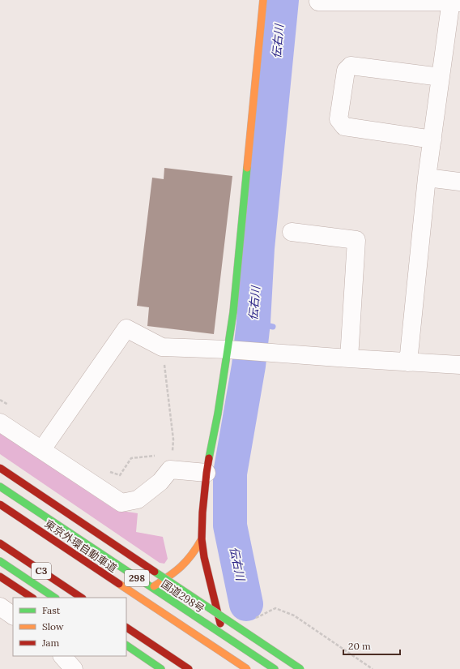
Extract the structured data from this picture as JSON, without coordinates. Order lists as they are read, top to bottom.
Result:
{
  "streets": {
    "main road": [
      "東京外環自動車道",
      "C3",
      "298",
      "国道298号"
    ]
  },
  "water": ["伝右川"],
  "legend": ["Fast", "Slow", "Jam"],
  "scale_bar": "20 m"
}
